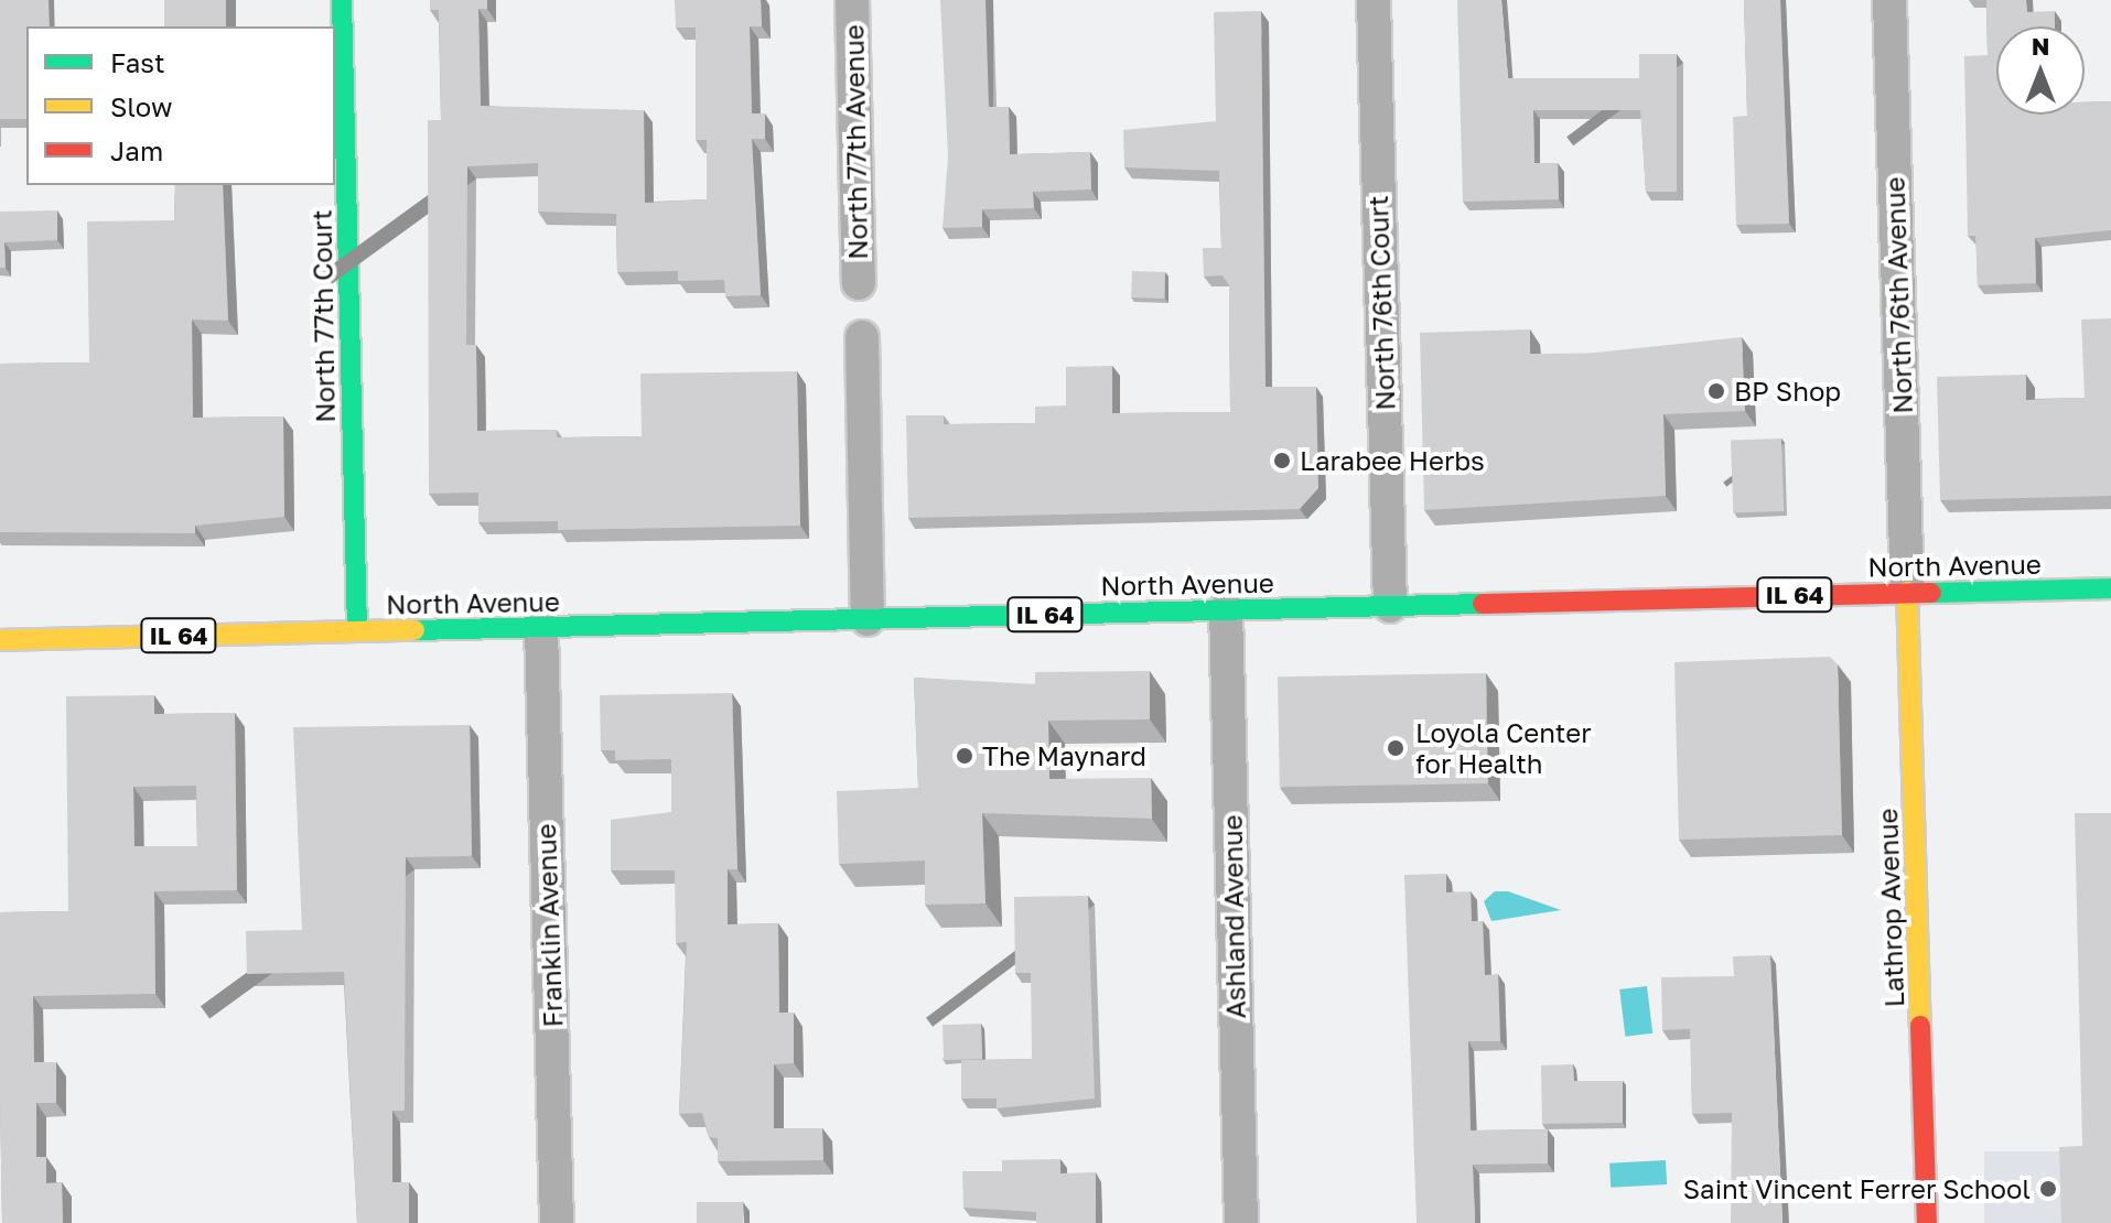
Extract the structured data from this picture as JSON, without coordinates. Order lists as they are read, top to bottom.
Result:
{
  "streets": {
    "main road": [
      "North 77th Court",
      "North Avenue",
      "IL 64",
      "Lathrop Avenue"
    ],
    "street": [
      "North 77th Avenue",
      "North 76th Avenue",
      "North 76th Court",
      "Ashland Avenue",
      "Franklin Avenue"
    ]
  },
  "crossings": [
    ["North 76th Avenue", "North Avenue"],
    ["North 76th Avenue", "Lathrop Avenue"],
    ["North 76th Court", "North Avenue"],
    ["North 77th Court", "North Avenue"],
    ["North Avenue", "Lathrop Avenue"],
    ["North Avenue", "Ashland Avenue"],
    ["North Avenue", "Franklin Avenue"]
  ],
  "places": [
    "BP Shop",
    "Larabee Herbs",
    "Loyola Center for Health",
    "The Maynard",
    "Saint Vincent Ferrer School"
  ],
  "legend": ["Fast", "Slow", "Jam"],
  "north": "top"
}
